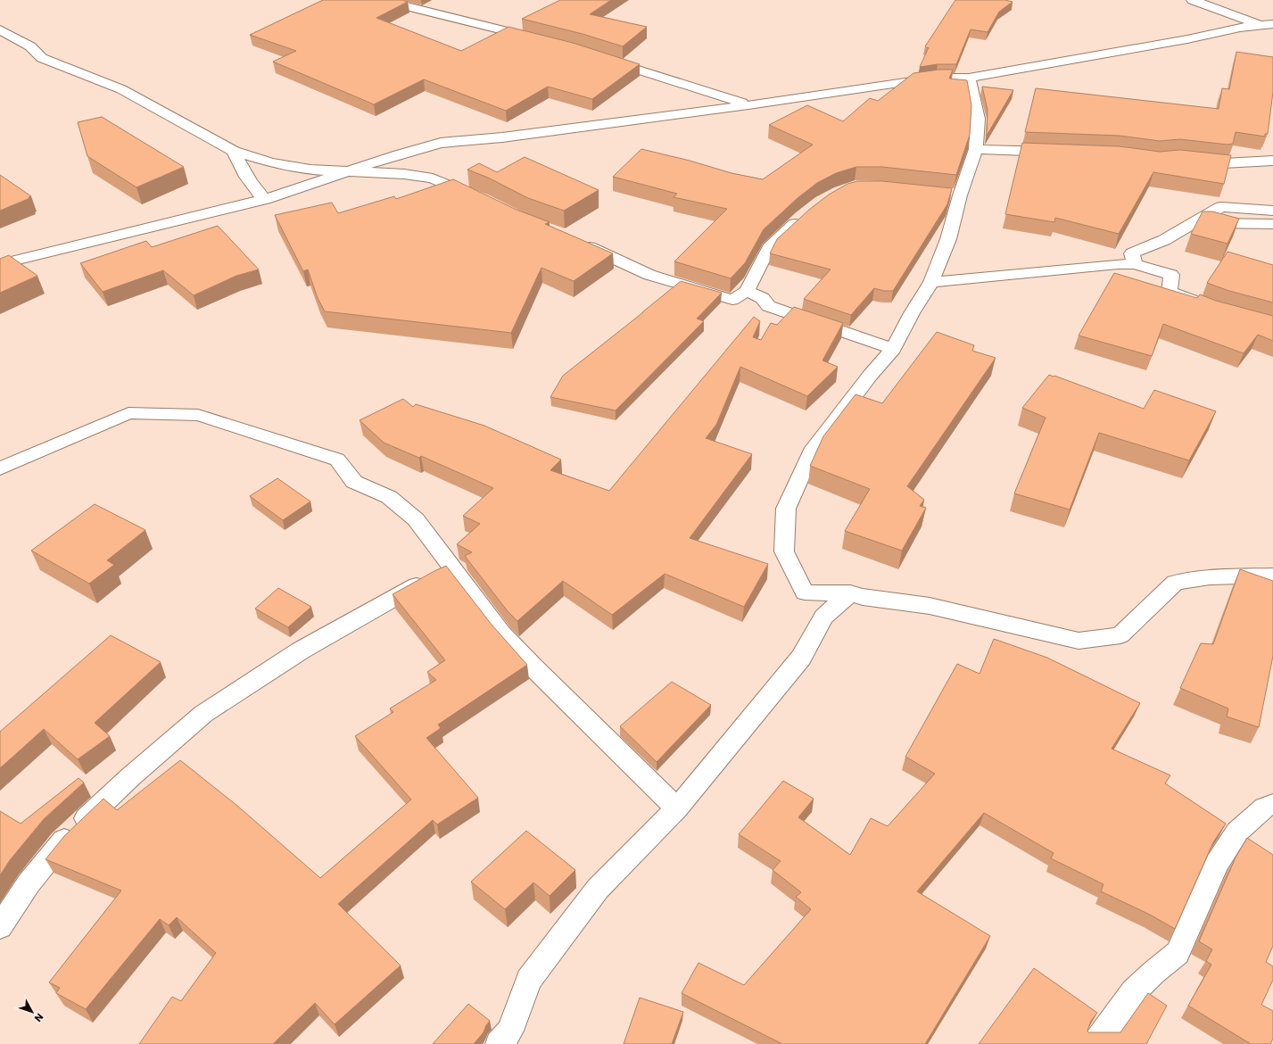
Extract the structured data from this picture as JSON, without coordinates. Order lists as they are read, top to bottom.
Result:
{
  "north": "bottom right"
}
